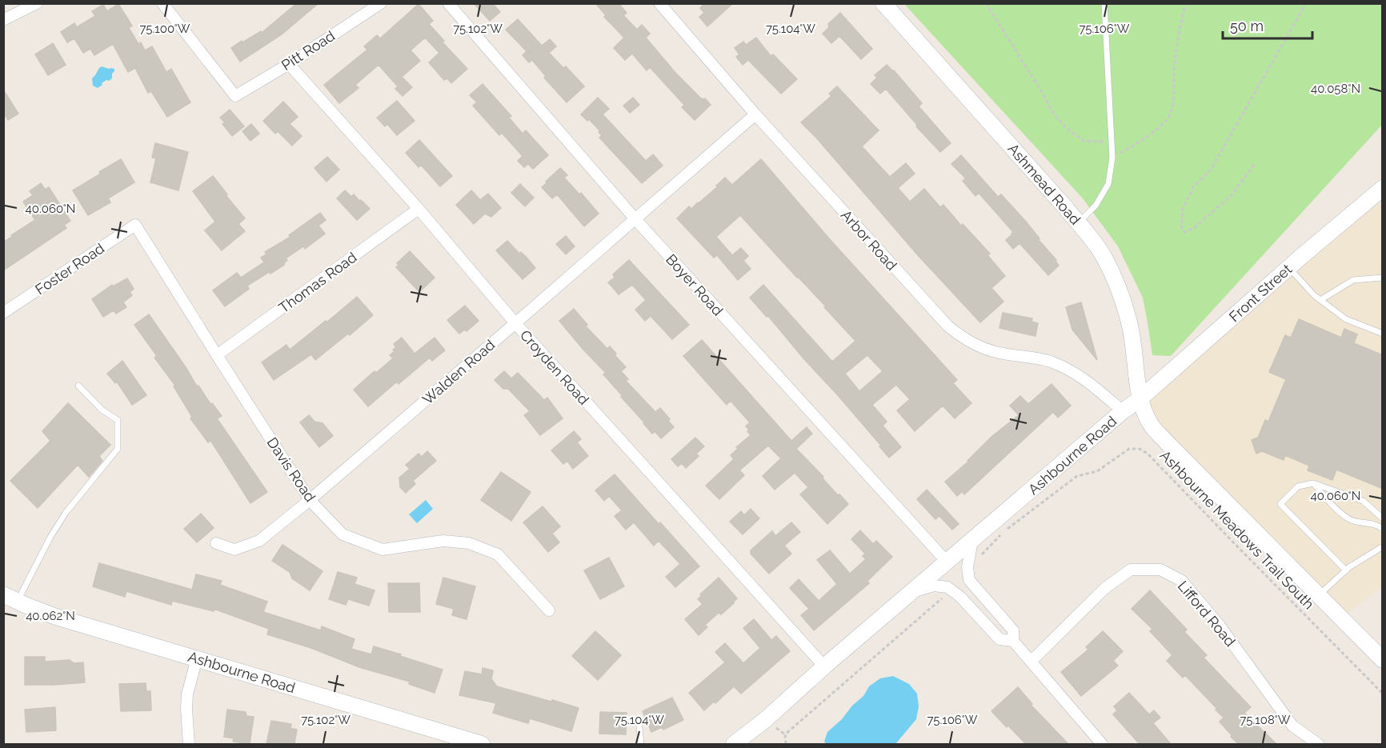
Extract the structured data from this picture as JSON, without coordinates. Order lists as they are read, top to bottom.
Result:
{
  "streets": {
    "street": [
      "Pitt Road",
      "Ashmead Road",
      "Arbor Road",
      "Foster Road",
      "Thomas Road",
      "Boyer Road",
      "Front Street",
      "Croyden Road",
      "Walden Road",
      "Ashbourne Road",
      "Davis Road",
      "Lifford Road"
    ],
    "path": ["Ashbourne Meadows Trail South"]
  },
  "crossings": [
    ["Pitt Road", "Croyden Road"],
    ["Ashmead Road", "Front Street"],
    ["Ashmead Road", "Ashbourne Road"],
    ["Arbor Road", "Walden Road"],
    ["Arbor Road", "Ashbourne Road"],
    ["Foster Road", "Davis Road"],
    ["Thomas Road", "Croyden Road"],
    ["Thomas Road", "Davis Road"],
    ["Boyer Road", "Walden Road"],
    ["Boyer Road", "Ashbourne Road"],
    ["Front Street", "Ashbourne Road"],
    ["Croyden Road", "Walden Road"],
    ["Croyden Road", "Ashbourne Road"],
    ["Walden Road", "Davis Road"]
  ],
  "scale_bar": "50 m",
  "coordinates": [
    "75.100°W",
    "75.102°W",
    "75.104°W",
    "75.106°W",
    "40.058°N",
    "40.060°N",
    "40.062°N",
    "75.108°W"
  ]
}
